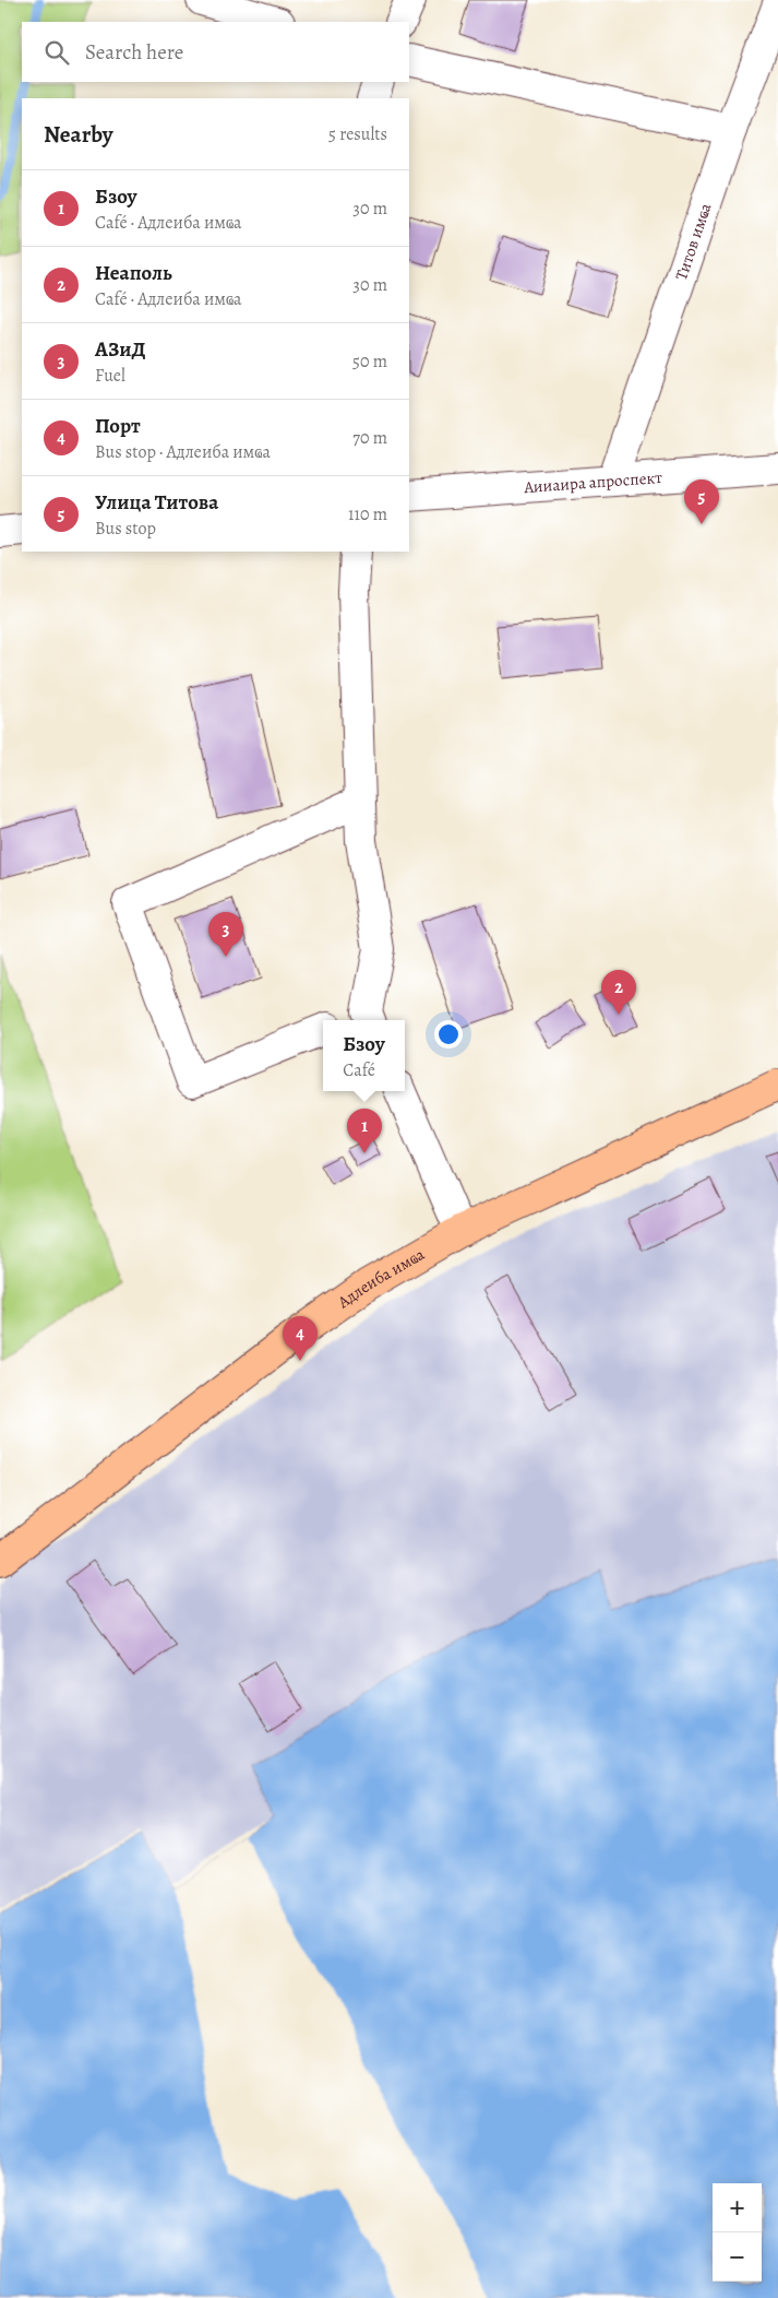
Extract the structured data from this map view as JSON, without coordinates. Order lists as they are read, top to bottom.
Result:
{
  "streets": {
    "main road": ["Адлеиба имҩа"],
    "street": ["Титов имҩа", "Аииаира апроспект"]
  },
  "crossings": [
    ["Титов имҩа", "Аииаира апроспект"]
  ],
  "page": {
    "search": "Search here",
    "heading": ["Nearby", "5 results"],
    "list": [
      {
        "mark": "1",
        "name": "Бзоу",
        "note": "Café · Адлеиба имҩа",
        "value": "30 m"
      },
      {
        "mark": "2",
        "name": "Неаполь",
        "note": "Café · Адлеиба имҩа",
        "value": "30 m"
      },
      {
        "mark": "3",
        "name": "АЗиД",
        "note": "Fuel",
        "value": "50 m"
      },
      {
        "mark": "4",
        "name": "Порт",
        "note": "Bus stop · Адлеиба имҩа",
        "value": "70 m"
      },
      {
        "mark": "5",
        "name": "Улица Титова",
        "note": "Bus stop",
        "value": "110 m"
      }
    ],
    "pins": [
      "5",
      "3",
      "2",
      "1",
      "4"
    ],
    "popup": ["Бзоу", "Café"],
    "map_buttons": ["+", "−"]
  }
}
